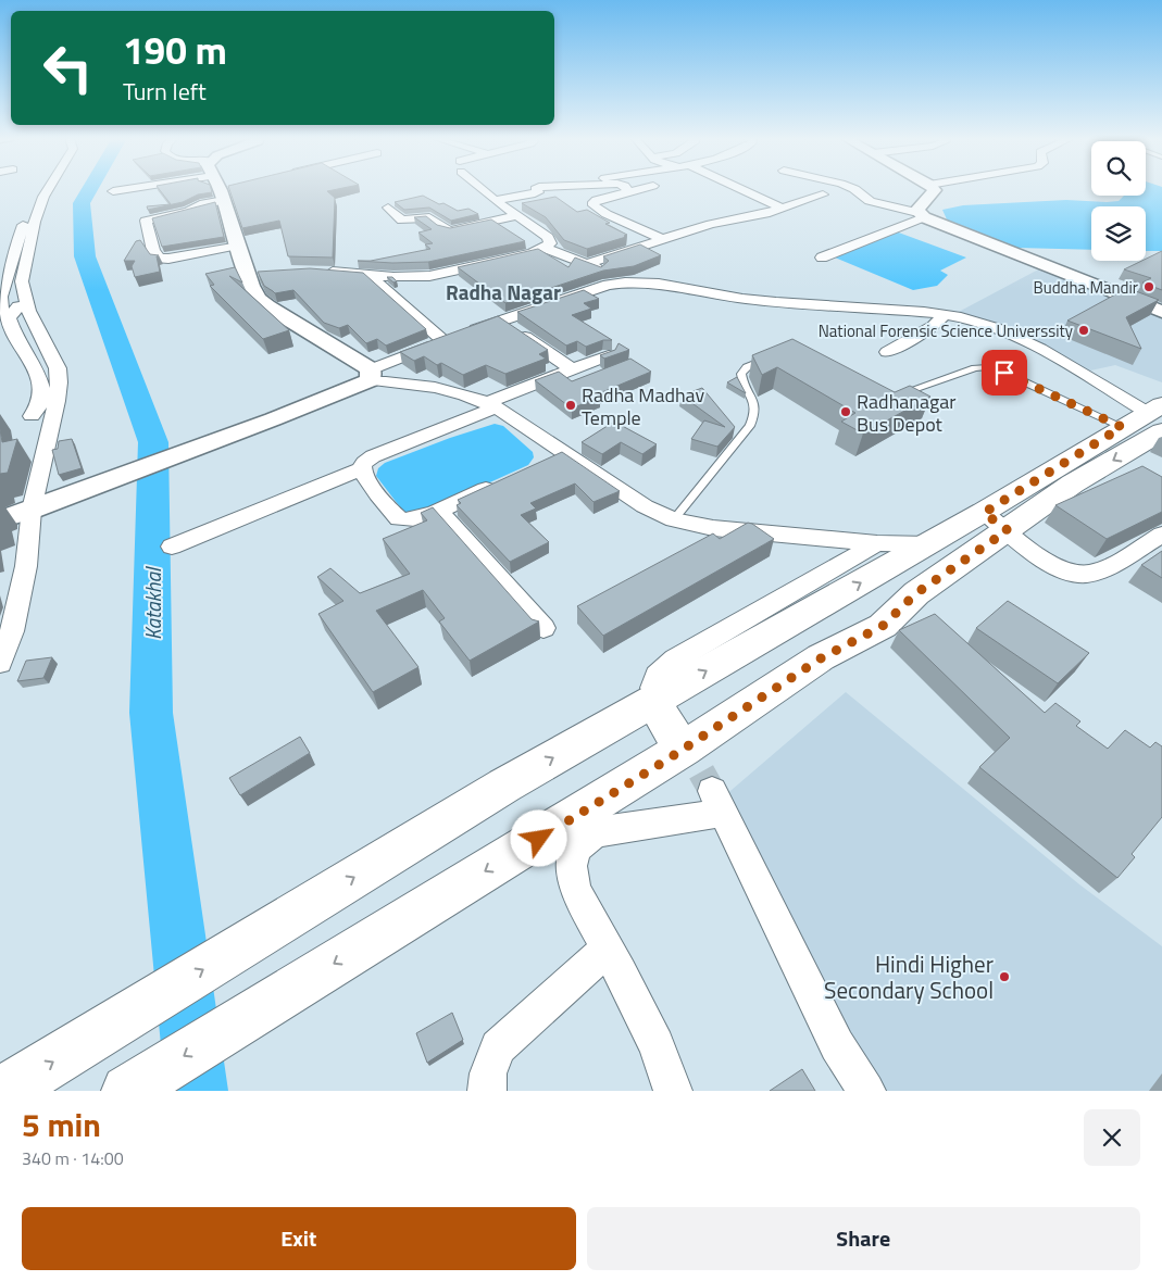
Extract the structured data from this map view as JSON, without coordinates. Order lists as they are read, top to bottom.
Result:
{
  "districts": ["Radha Nagar"],
  "water": ["Katakhal"],
  "places": [
    "Buddha Mandir",
    "National Forensic Science Universsity",
    "Radha Madhav Temple",
    "Radhanagar Bus Depot",
    "Hindi Higher Secondary School"
  ],
  "page": {
    "turn": ["190 m", "Turn left"],
    "heading": ["5 min", "340 m · 14:00"],
    "buttons": ["Exit", "Share"]
  }
}
